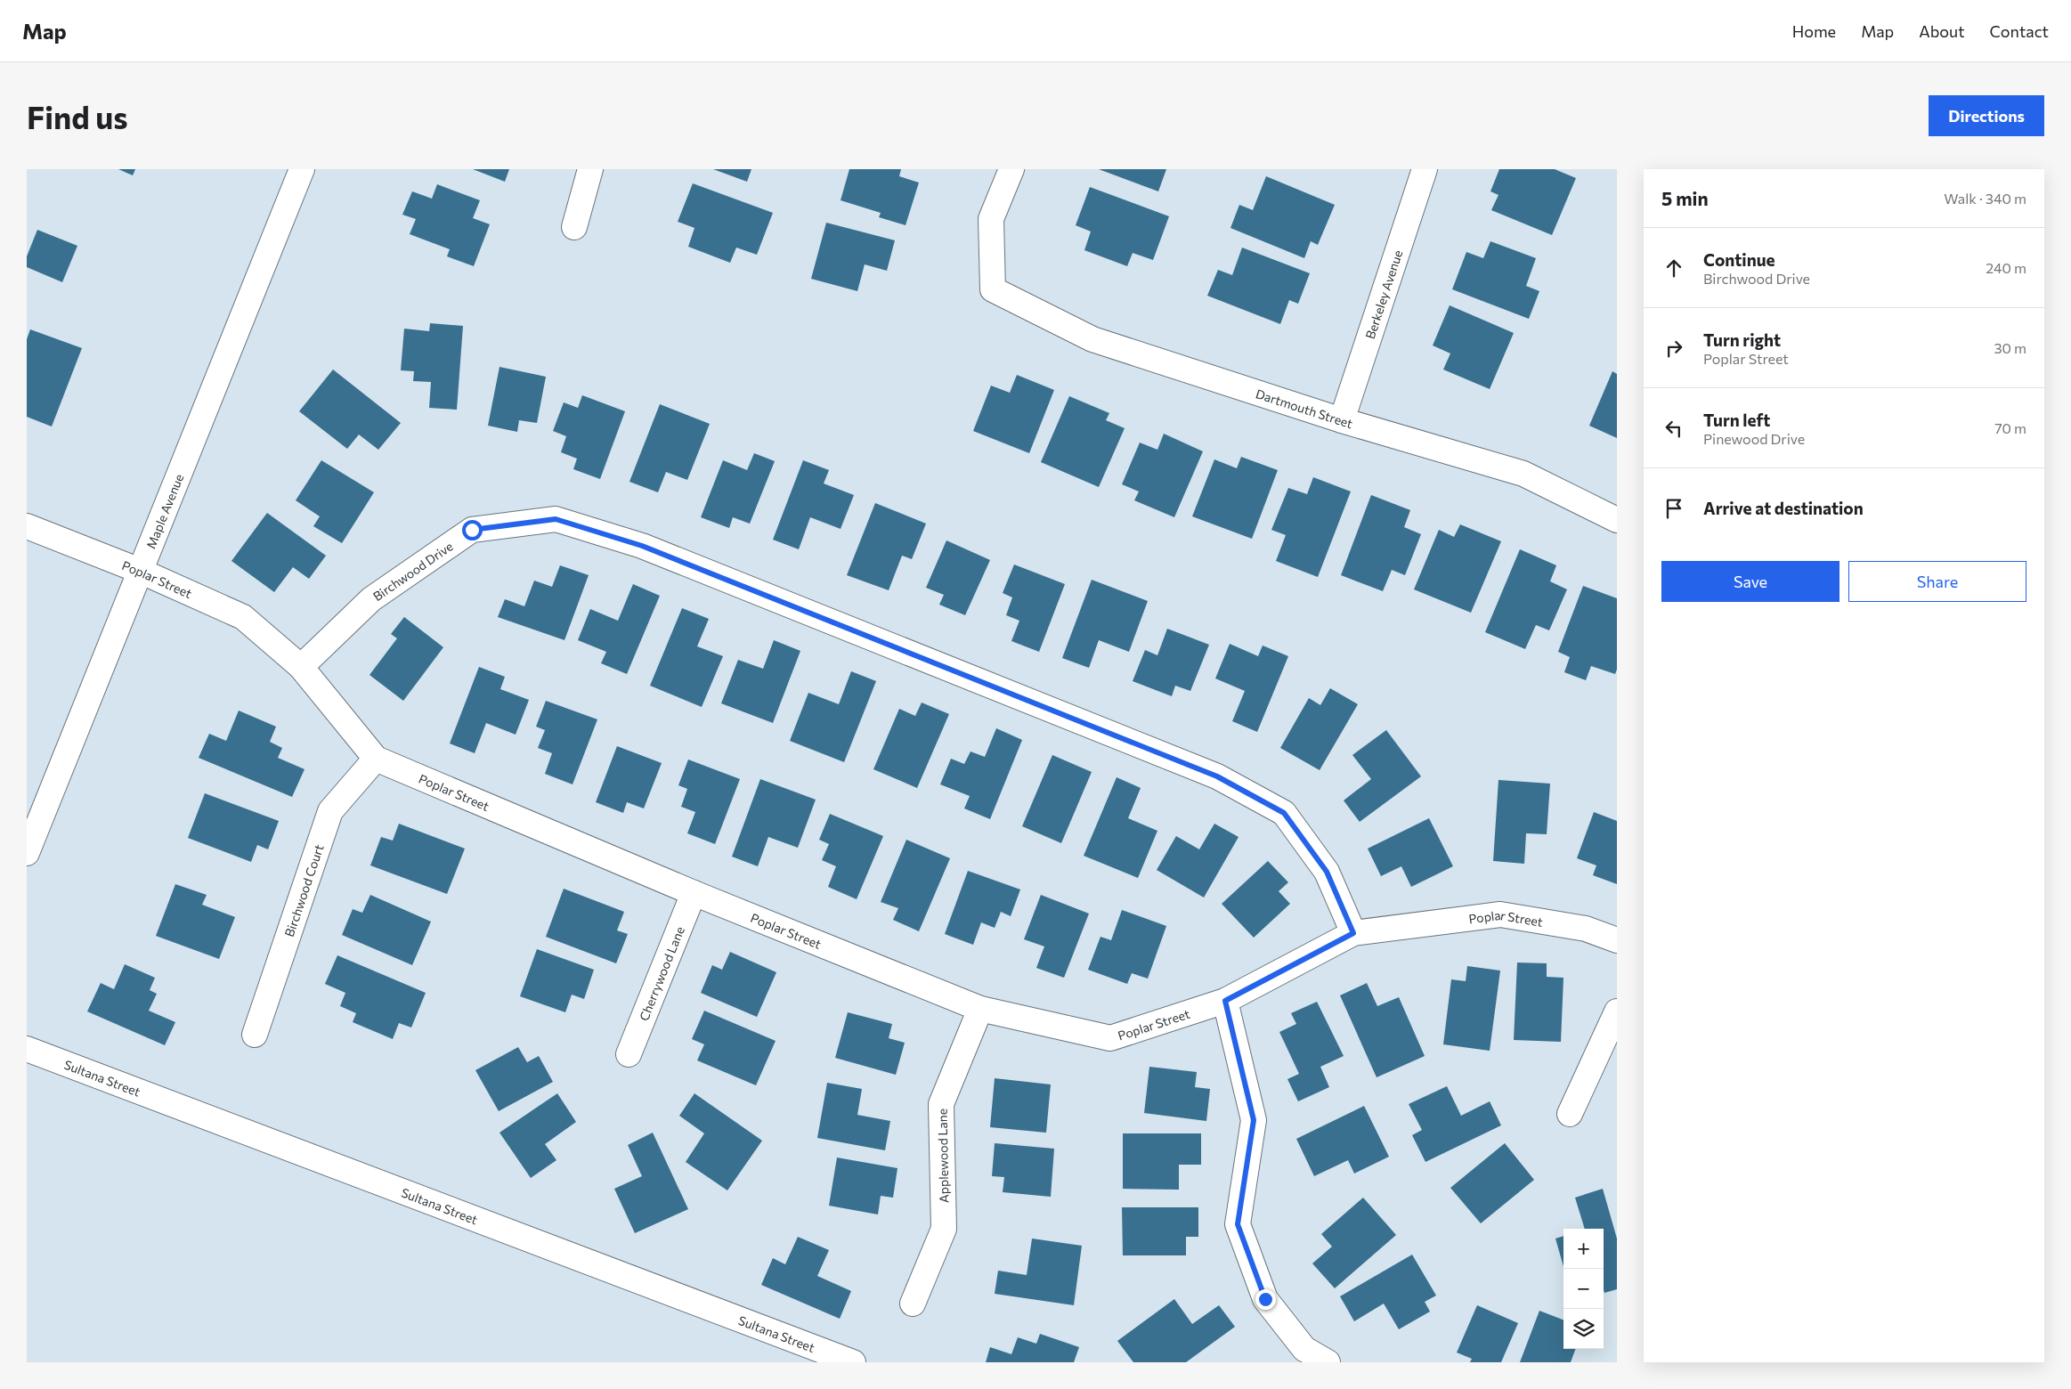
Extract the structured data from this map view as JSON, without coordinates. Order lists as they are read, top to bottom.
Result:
{
  "streets": {
    "street": [
      "Berkeley Avenue",
      "Dartmouth Street",
      "Maple Avenue",
      "Birchwood Drive",
      "Poplar Street",
      "Birchwood Court",
      "Cherrywood Lane",
      "Sultana Street",
      "Applewood Lane"
    ]
  },
  "crossings": [
    ["Berkeley Avenue", "Dartmouth Street"],
    ["Maple Avenue", "Poplar Street"],
    ["Birchwood Drive", "Poplar Street"],
    ["Poplar Street", "Birchwood Court"],
    ["Poplar Street", "Cherrywood Lane"],
    ["Poplar Street", "Applewood Lane"]
  ],
  "page": {
    "header": "Map",
    "nav": [
      "Home",
      "Map",
      "About",
      "Contact"
    ],
    "buttons": [
      "Directions",
      ["Save", "Share"]
    ],
    "title": "Find us",
    "heading": ["5 min", "Walk · 340 m"],
    "list": [
      ["Continue", "Birchwood Drive", "240 m"],
      ["Turn right", "Poplar Street", "30 m"],
      ["Turn left", "Pinewood Drive", "70 m"],
      "Arrive at destination"
    ],
    "map_buttons": ["+", "−"]
  }
}
